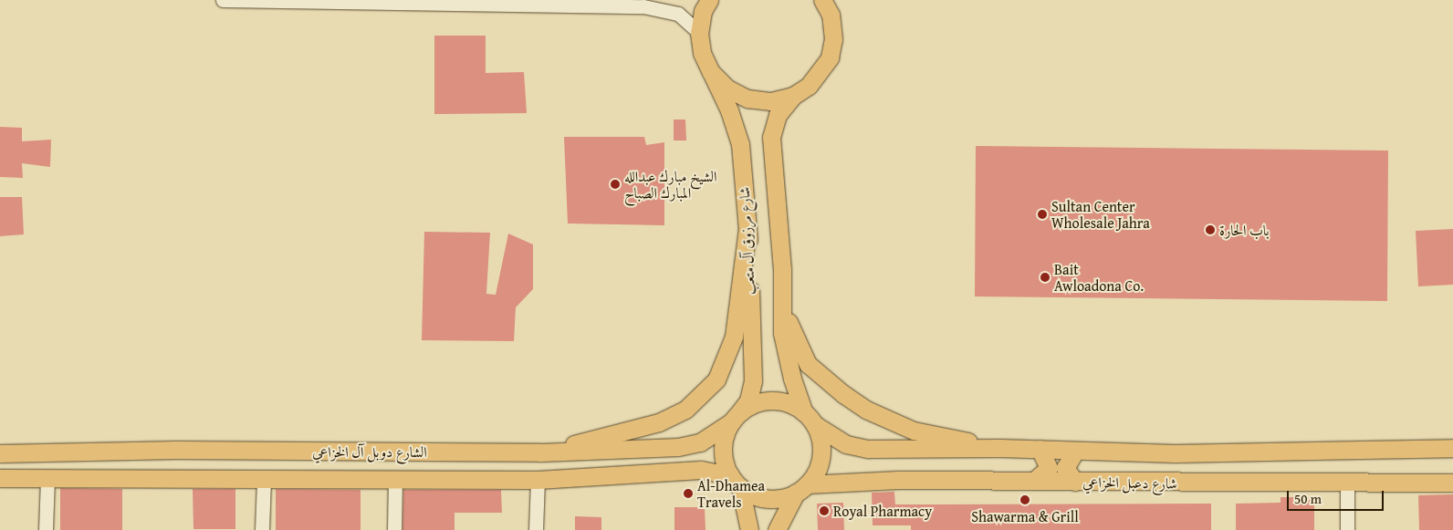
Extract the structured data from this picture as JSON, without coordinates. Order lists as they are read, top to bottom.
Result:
{
  "streets": {
    "main road": ["شارع مرزوق آل متعب", "الشارع دوبل آل الخزاعي", "شارع دعبل الخزاعي"]
  },
  "crossings": [
    ["شارع مرزوق آل متعب", "الشارع دوبل آل الخزاعي"],
    ["شارع مرزوق آل متعب", "شارع دعبل الخزاعي"],
    ["الشارع دوبل آل الخزاعي", "شارع دعبل الخزاعي"]
  ],
  "places": [
    "الشيخ مبارك عبدالله المبارك الصباح",
    "Sultan Center Wholesale Jahra",
    "باب الحارة",
    "Bait Awloadona Co.",
    "Al-Dhamea Travels",
    "Shawarma & Grill",
    "Royal Pharmacy"
  ],
  "scale_bar": "50 m"
}
